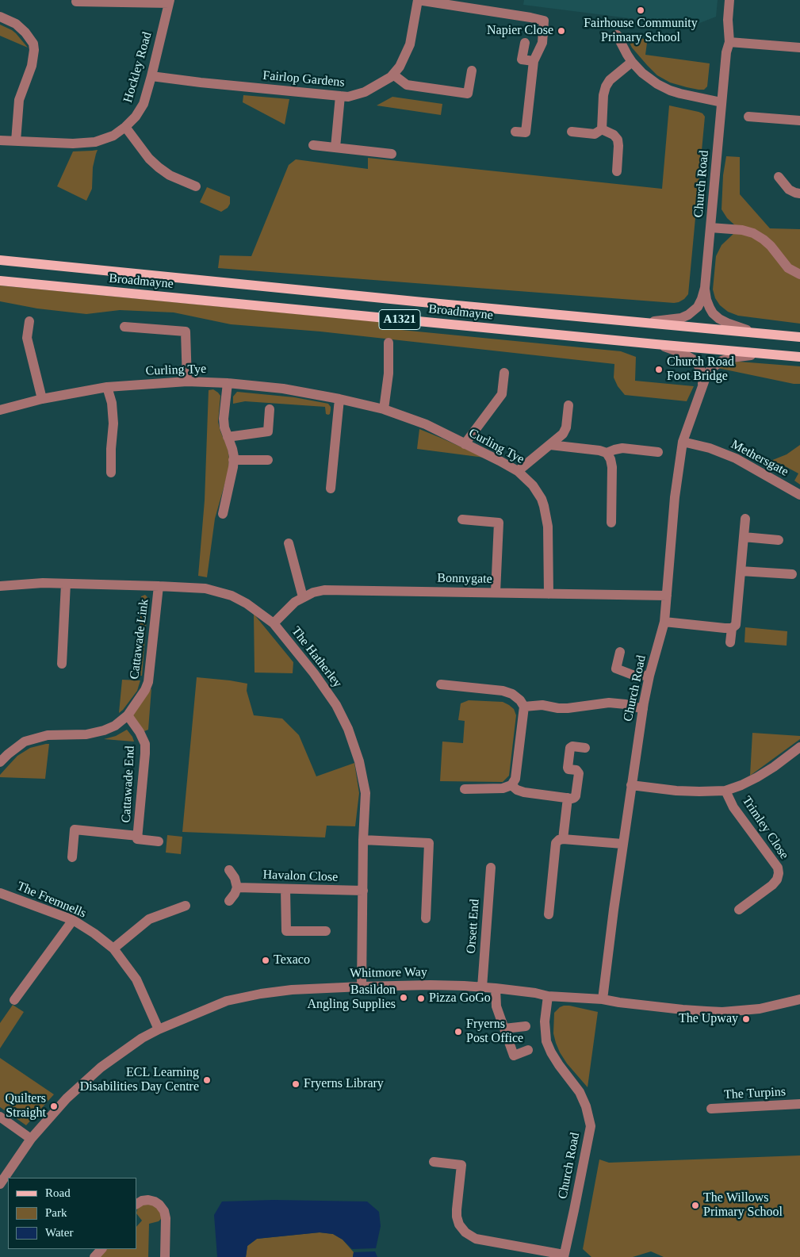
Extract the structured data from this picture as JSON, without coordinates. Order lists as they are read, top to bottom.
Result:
{
  "streets": {
    "main road": ["Broadmayne", "A1321"],
    "street": [
      "Hockley Road",
      "Fairlop Gardens",
      "Church Road",
      "Curling Tye",
      "Methersgate",
      "Bonnygate",
      "Cattawade Link",
      "The Hatherley",
      "Cattawade End",
      "Trimley Close",
      "Havalon Close",
      "The Fremnells",
      "Orsett End",
      "Whitmore Way",
      "The Turpins"
    ]
  },
  "crossings": [
    ["Hockley Road", "Fairlop Gardens"],
    ["Church Road", "Broadmayne"],
    ["Church Road", "Methersgate"],
    ["Church Road", "Bonnygate"],
    ["Church Road", "Whitmore Way"],
    ["Curling Tye", "Bonnygate"],
    ["Bonnygate", "The Hatherley"],
    ["Cattawade Link", "The Hatherley"],
    ["Cattawade Link", "Cattawade End"],
    ["The Hatherley", "Havalon Close"],
    ["The Hatherley", "Whitmore Way"],
    ["The Fremnells", "Whitmore Way"],
    ["Orsett End", "Whitmore Way"]
  ],
  "places": [
    "Fairhouse Community Primary School",
    "Napier Close",
    "Church Road Foot Bridge",
    "Texaco",
    "Basildon Angling Supplies",
    "Pizza GoGo",
    "The Upway",
    "Fryerns Post Office",
    "ECL Learning Disabilities Day Centre",
    "Fryerns Library",
    "Quilters Straight",
    "The Willows Primary School"
  ],
  "legend": ["Road", "Park", "Water"]
}
